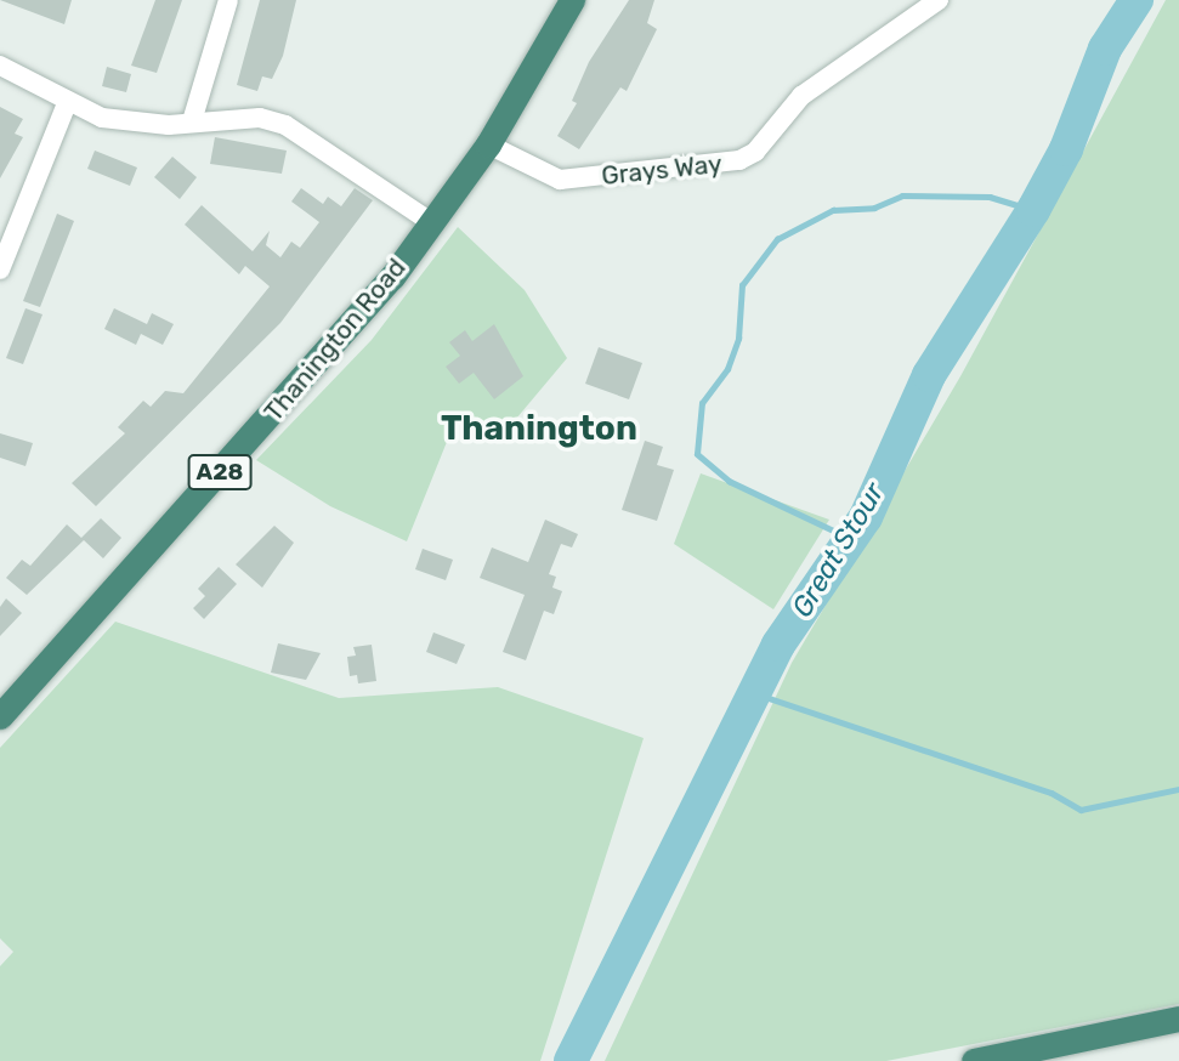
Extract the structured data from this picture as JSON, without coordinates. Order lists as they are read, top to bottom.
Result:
{
  "streets": {
    "highway": ["Thanington Road", "A28"],
    "street": ["Grays Way"]
  },
  "crossings": [
    ["Grays Way", "Thanington Road"],
    ["Grays Way", "A28"],
    ["Thanington Road", "A28"]
  ],
  "districts": ["Thanington"],
  "water": ["Great Stour"]
}
